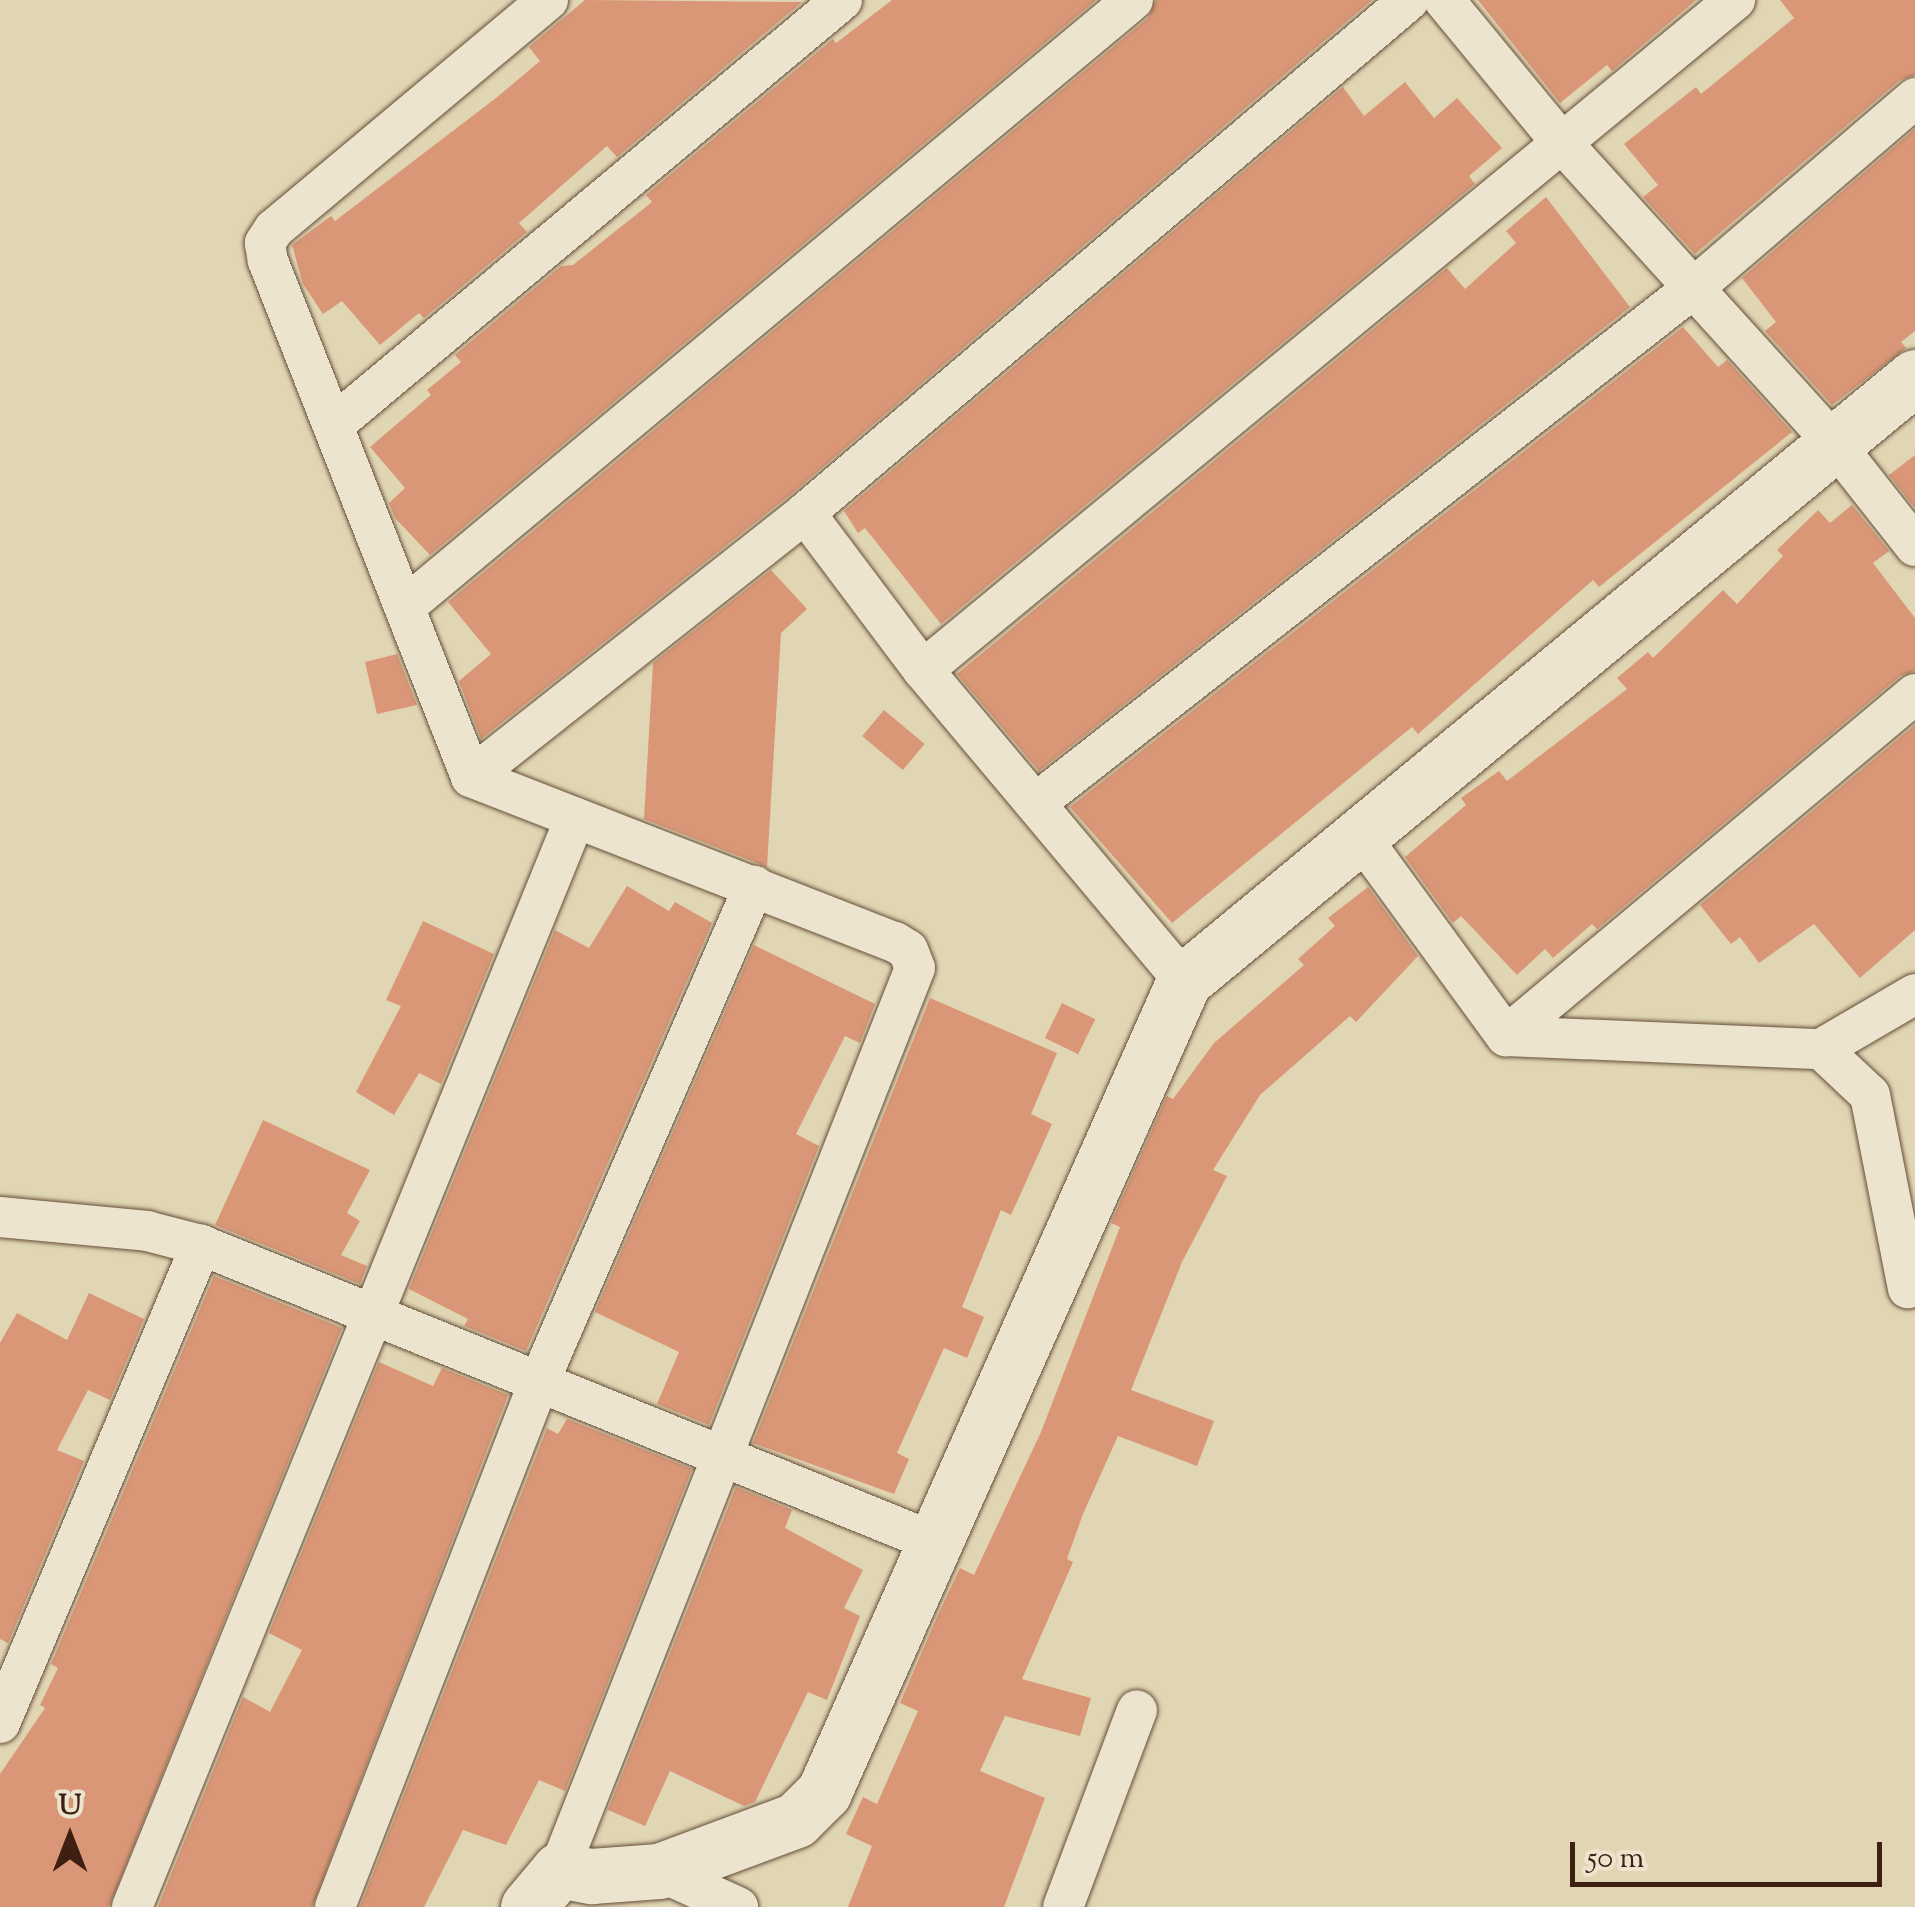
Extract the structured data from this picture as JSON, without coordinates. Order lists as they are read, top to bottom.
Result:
{
  "scale_bar": "50 m",
  "north": "top"
}
